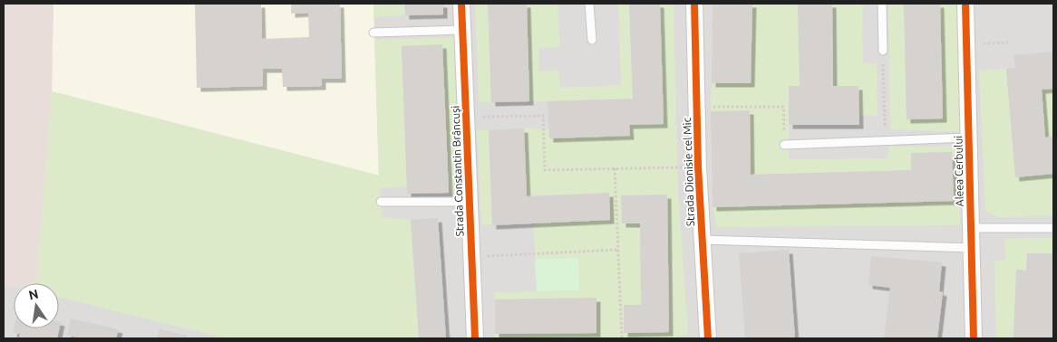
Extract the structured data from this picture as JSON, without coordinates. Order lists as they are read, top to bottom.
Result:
{
  "streets": {
    "street": ["Strada Constantin Brâncuși", "Aleea Cerbului", "Strada Dionisie cel Mic"]
  },
  "north": "top"
}
